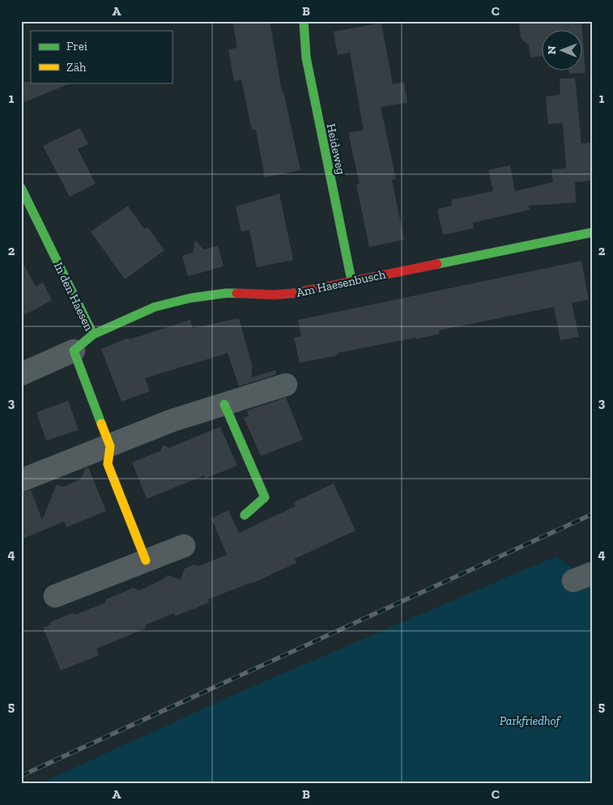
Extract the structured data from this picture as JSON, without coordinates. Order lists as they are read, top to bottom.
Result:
{
  "streets": {
    "street": ["Heideweg", "Am Haesenbusch", "In den Haesen"]
  },
  "crossings": [
    ["Heideweg", "Am Haesenbusch"],
    ["Am Haesenbusch", "In den Haesen"]
  ],
  "parks": ["Parkfriedhof"],
  "legend": ["Frei", "Zäh"],
  "north": "left",
  "grid": {
    "columns": ["A", "B", "C"],
    "rows": [
      "1",
      "2",
      "3",
      "4",
      "5"
    ]
  }
}
